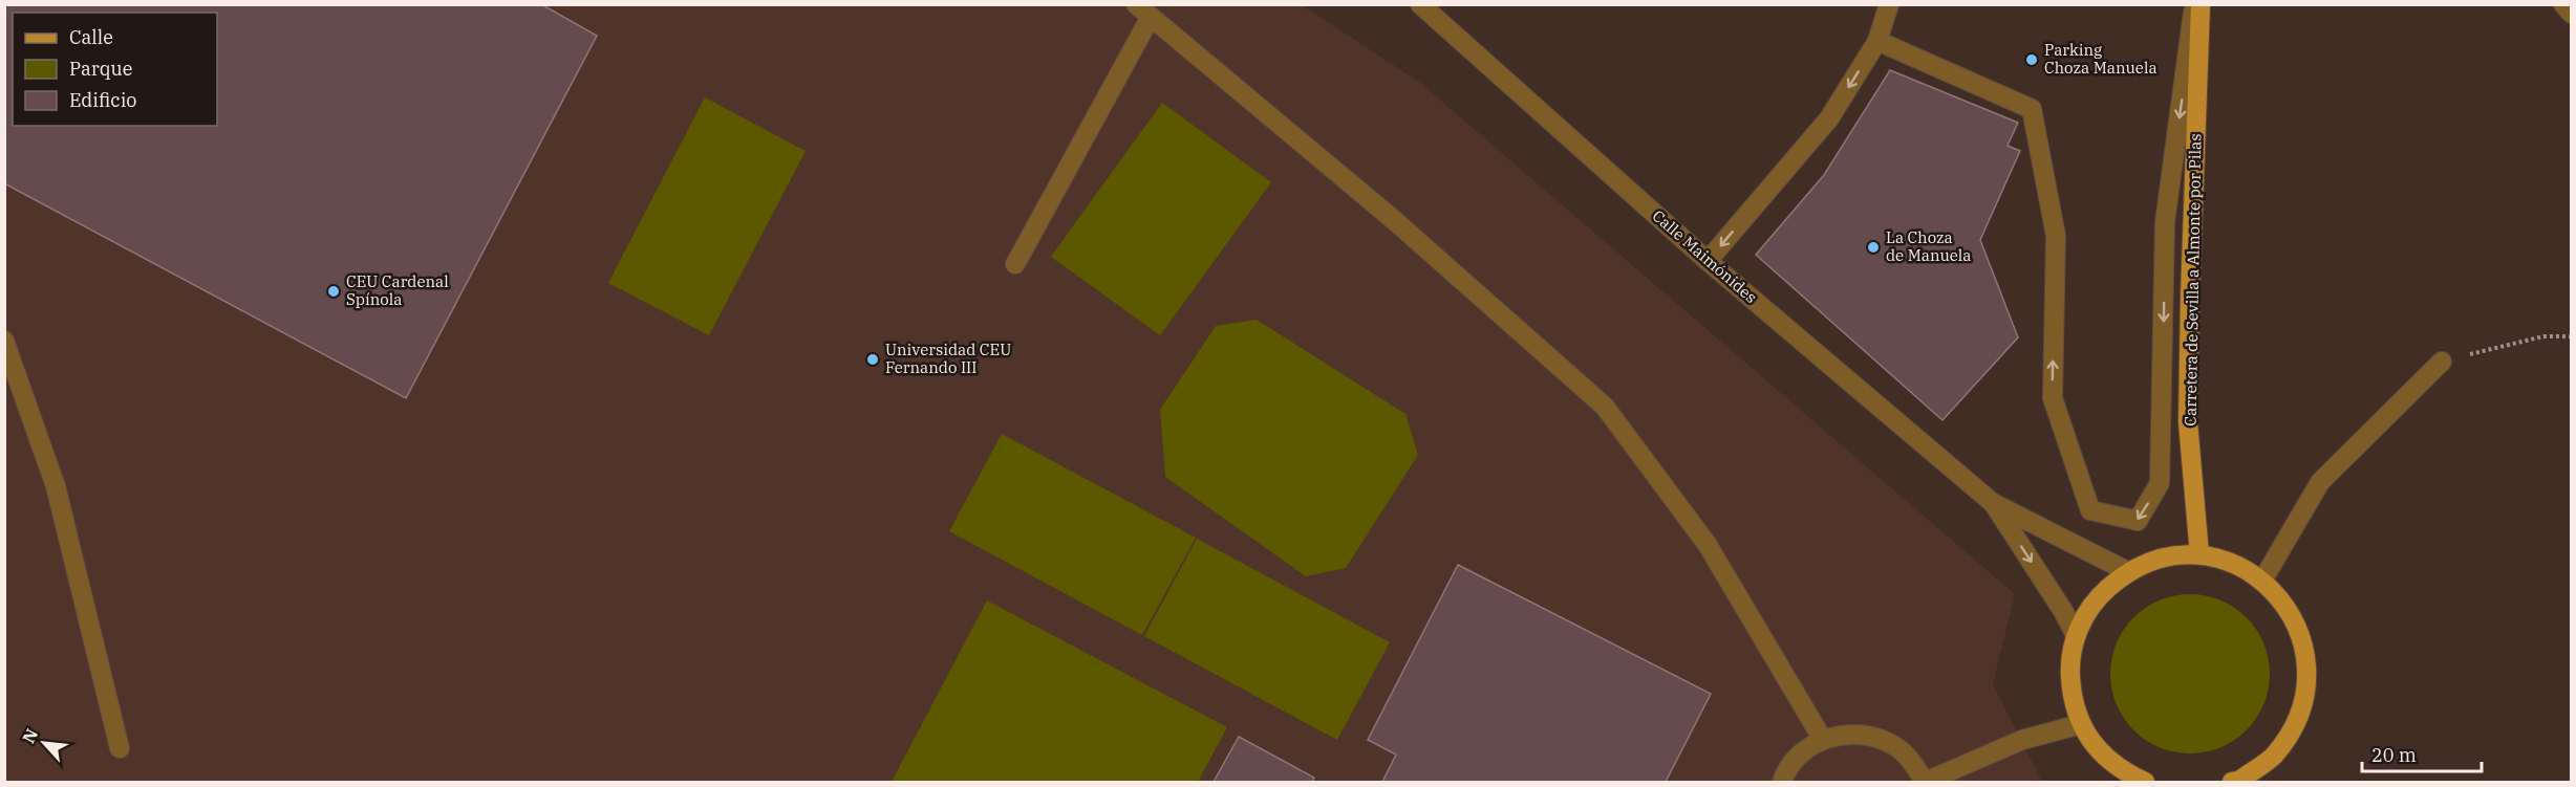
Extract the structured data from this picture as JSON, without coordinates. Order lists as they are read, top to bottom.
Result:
{
  "streets": {
    "main road": ["Carretera de Sevilla a Almonte por Pilas"],
    "street": ["Calle Maimónides"]
  },
  "places": [
    "Parking Choza Manuela",
    "La Choza de Manuela",
    "CEU Cardenal Spínola",
    "Universidad CEU Fernando III"
  ],
  "legend": ["Calle", "Parque", "Edificio"],
  "scale_bar": "20 m",
  "north": "top left"
}
